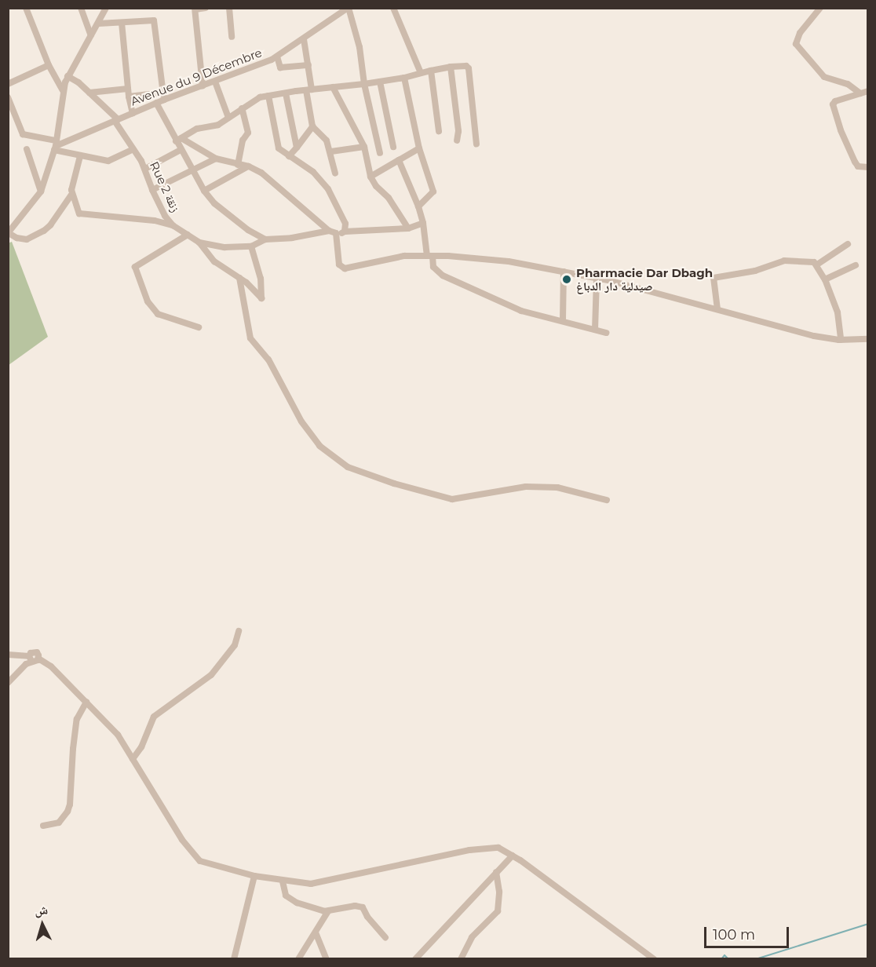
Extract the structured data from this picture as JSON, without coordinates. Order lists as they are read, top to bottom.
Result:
{
  "streets": {
    "street": ["Avenue du 9 Décembre", "Rue 2 زنقة"]
  },
  "crossings": [
    ["Avenue du 9 Décembre", "Rue 2 زنقة"]
  ],
  "places": ["Pharmacie Dar Dbagh صيدلية دار الدباغ"],
  "scale_bar": "100 m",
  "north": "top"
}
